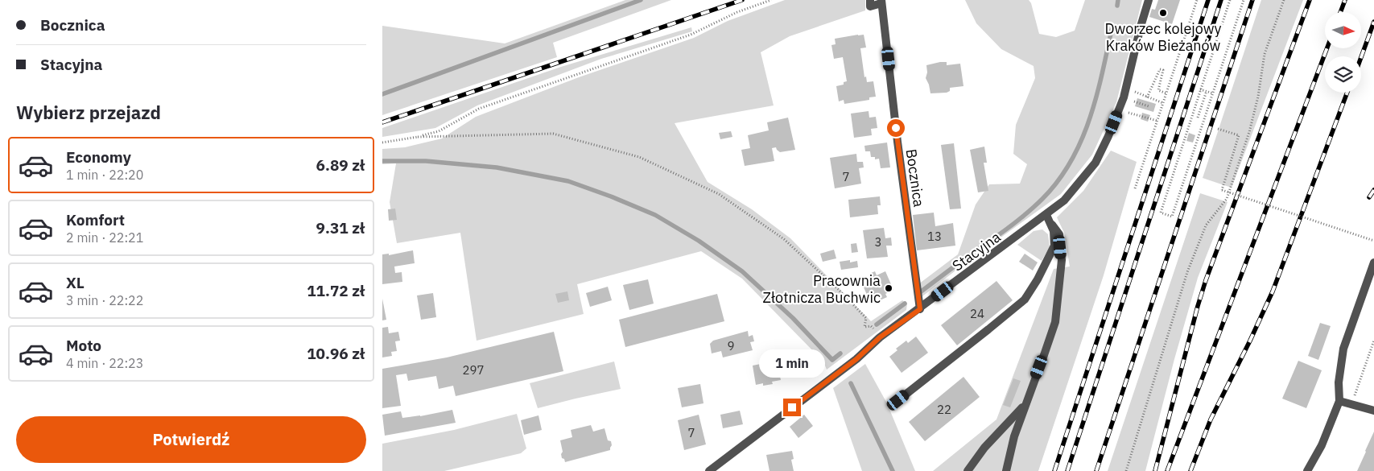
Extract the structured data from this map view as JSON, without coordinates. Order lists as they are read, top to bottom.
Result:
{
  "streets": {
    "street": ["Bocznica", "Stacyjna"]
  },
  "crossings": [
    ["Bocznica", "Stacyjna"]
  ],
  "places": ["Dworzec kolejowy Kraków Bieżanów", "Pracownia Złotnicza Buchwic"],
  "house_numbers": [
    "7",
    "13",
    "3",
    "24",
    "9",
    "297",
    "22",
    "7"
  ],
  "north": "right",
  "page": {
    "banner": ["Bocznica", "Stacyjna"],
    "heading": "Wybierz przejazd",
    "list": [
      {
        "name": "Economy",
        "note": "1 min · 22:20",
        "value": "6.89 zł"
      },
      {
        "name": "Komfort",
        "note": "2 min · 22:21",
        "value": "9.31 zł"
      },
      {
        "name": "XL",
        "note": "3 min · 22:22",
        "value": "11.72 zł"
      },
      {
        "name": "Moto",
        "note": "4 min · 22:23",
        "value": "10.96 zł"
      }
    ],
    "bubble": "1 min",
    "buttons": "Potwierdź"
  }
}
